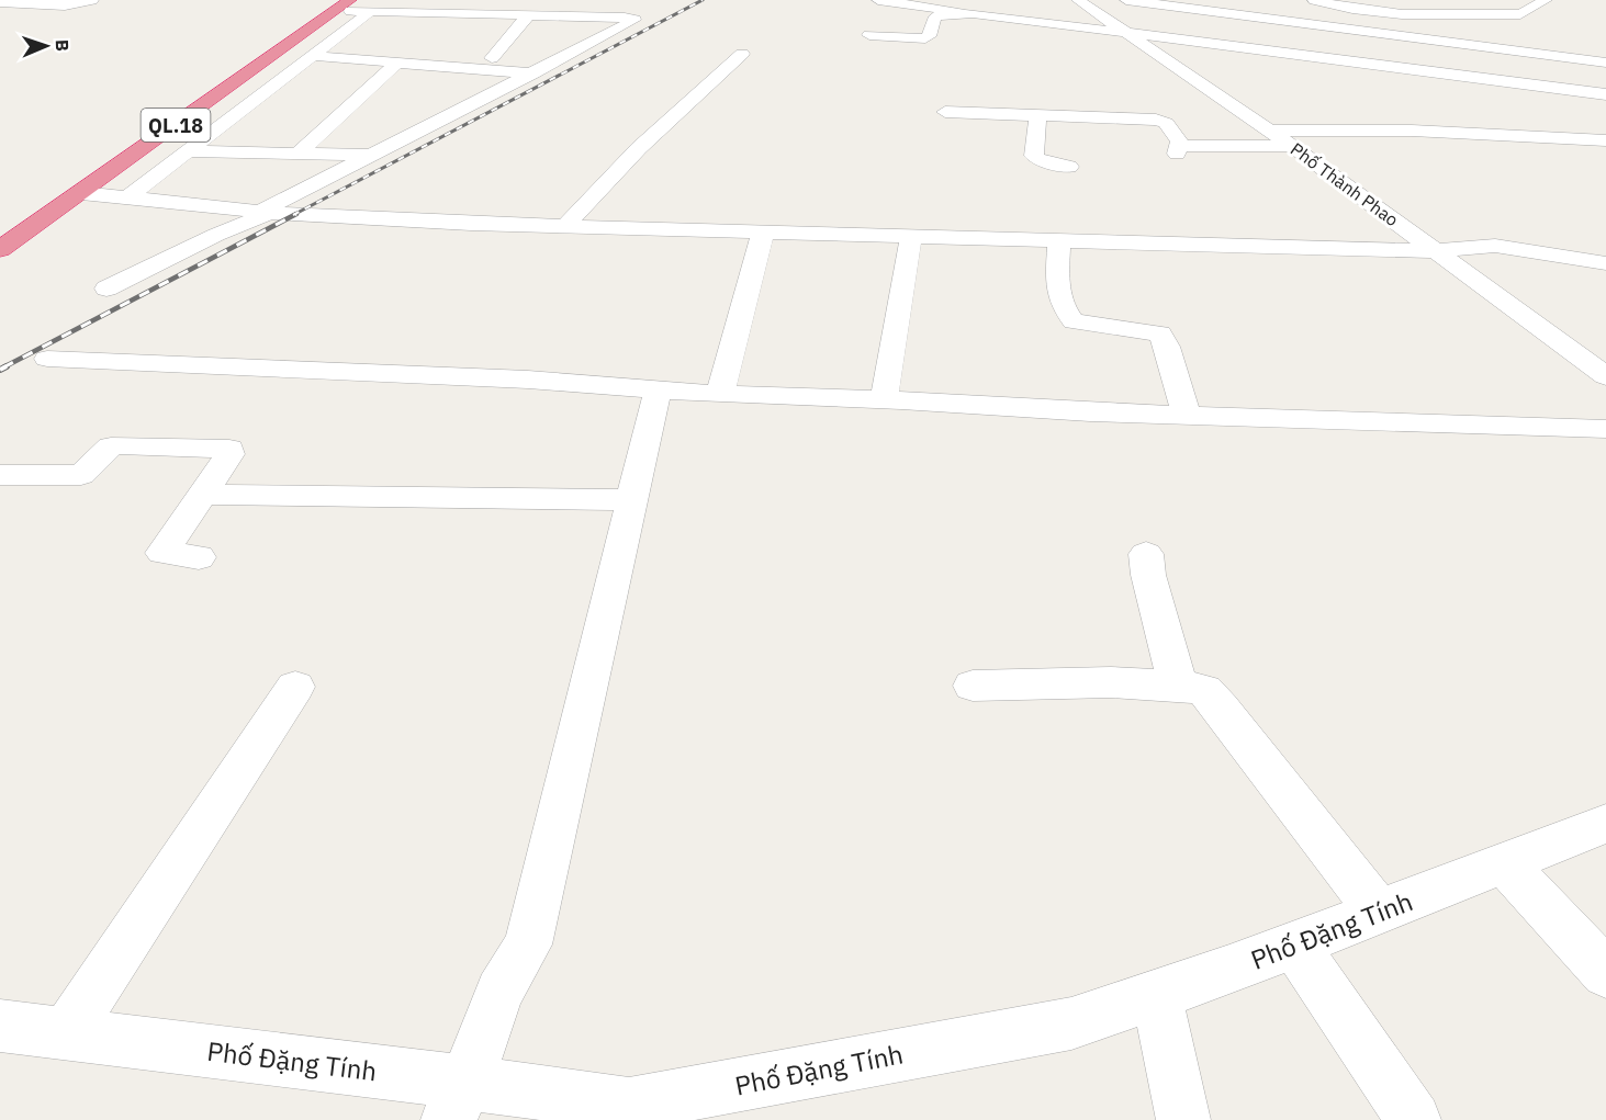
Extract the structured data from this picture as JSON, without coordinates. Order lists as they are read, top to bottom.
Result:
{
  "streets": {
    "highway": ["QL.18"],
    "street": ["Phố Thành Phao", "Phố Đặng Tính"]
  },
  "north": "right"
}
